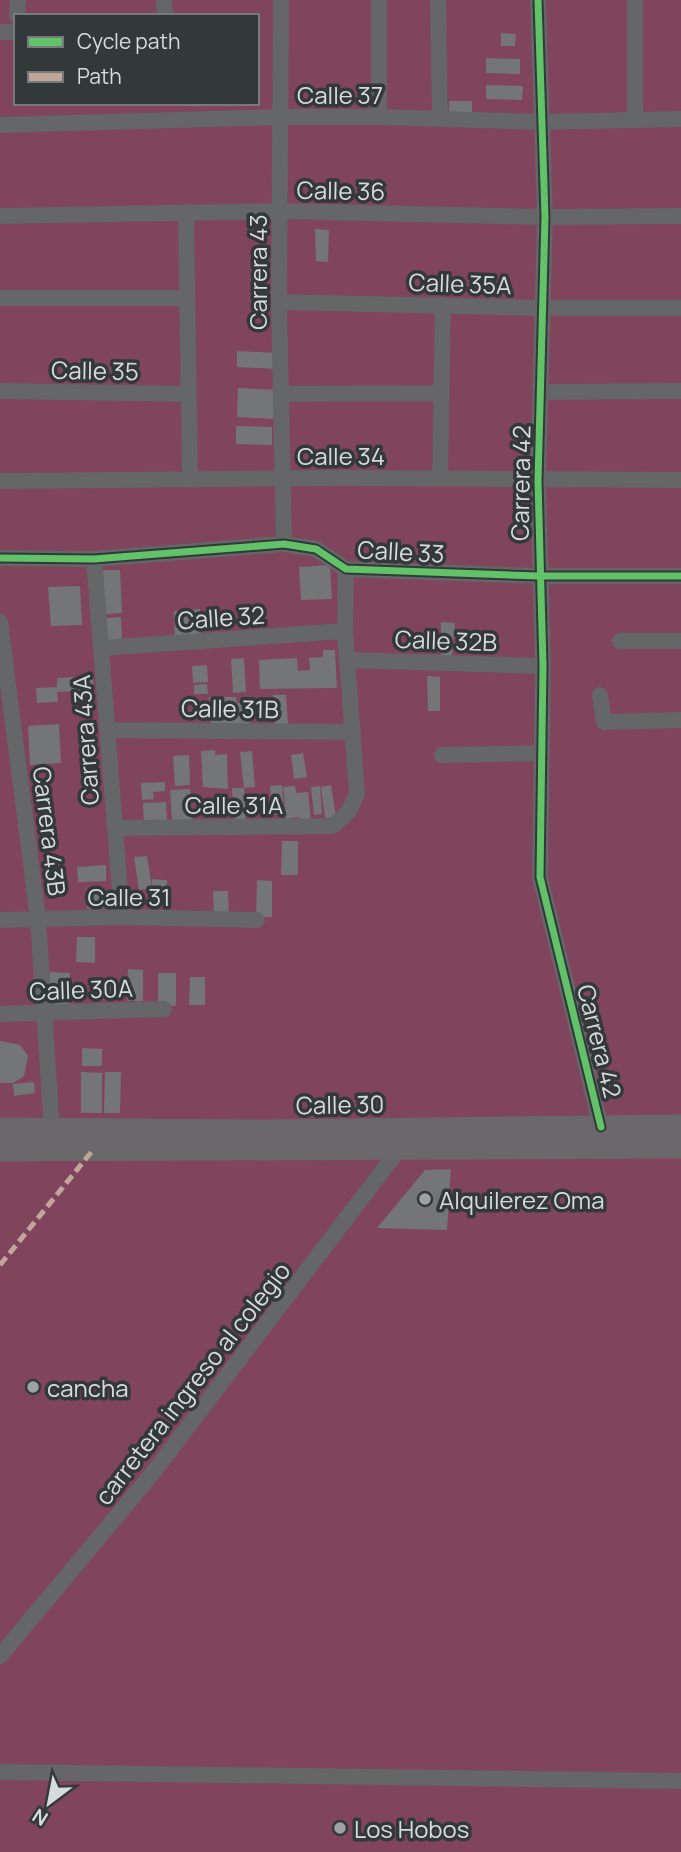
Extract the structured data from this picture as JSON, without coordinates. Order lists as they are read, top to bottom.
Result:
{
  "streets": {
    "main road": ["Calle 30"],
    "street": [
      "Calle 37",
      "Calle 36",
      "Carrera 43",
      "Calle 35A",
      "Calle 35",
      "Calle 34",
      "Carrera 42",
      "Calle 33",
      "Calle 32",
      "Calle 32B",
      "Calle 31B",
      "Carrera 43A",
      "Calle 31A",
      "Carrera 43B",
      "Calle 31",
      "Calle 30A",
      "carretera ingreso al colegio"
    ]
  },
  "crossings": [
    ["Calle 37", "Carrera 43"],
    ["Calle 37", "Carrera 42"],
    ["Calle 36", "Carrera 43"],
    ["Calle 36", "Carrera 42"],
    ["Carrera 43", "Calle 35A"],
    ["Carrera 43", "Calle 34"],
    ["Carrera 43", "Calle 33"],
    ["Calle 35A", "Carrera 42"],
    ["Calle 34", "Carrera 42"],
    ["Carrera 42", "Calle 33"],
    ["Carrera 42", "Calle 32B"],
    ["Carrera 42", "Calle 30"],
    ["Calle 33", "Carrera 43A"],
    ["Calle 32", "Carrera 43A"],
    ["Calle 31B", "Carrera 43A"],
    ["Calle 31B", "Calle 31A"],
    ["Carrera 43A", "Calle 31A"],
    ["Carrera 43A", "Calle 31"],
    ["Carrera 43B", "Calle 31"],
    ["Carrera 43B", "Calle 30A"],
    ["Carrera 43B", "Calle 30"],
    ["Calle 30", "carretera ingreso al colegio"]
  ],
  "places": ["Alquilerez Oma", "cancha", "Los Hobos"],
  "legend": ["Cycle path", "Path"],
  "north": "bottom left"
}
